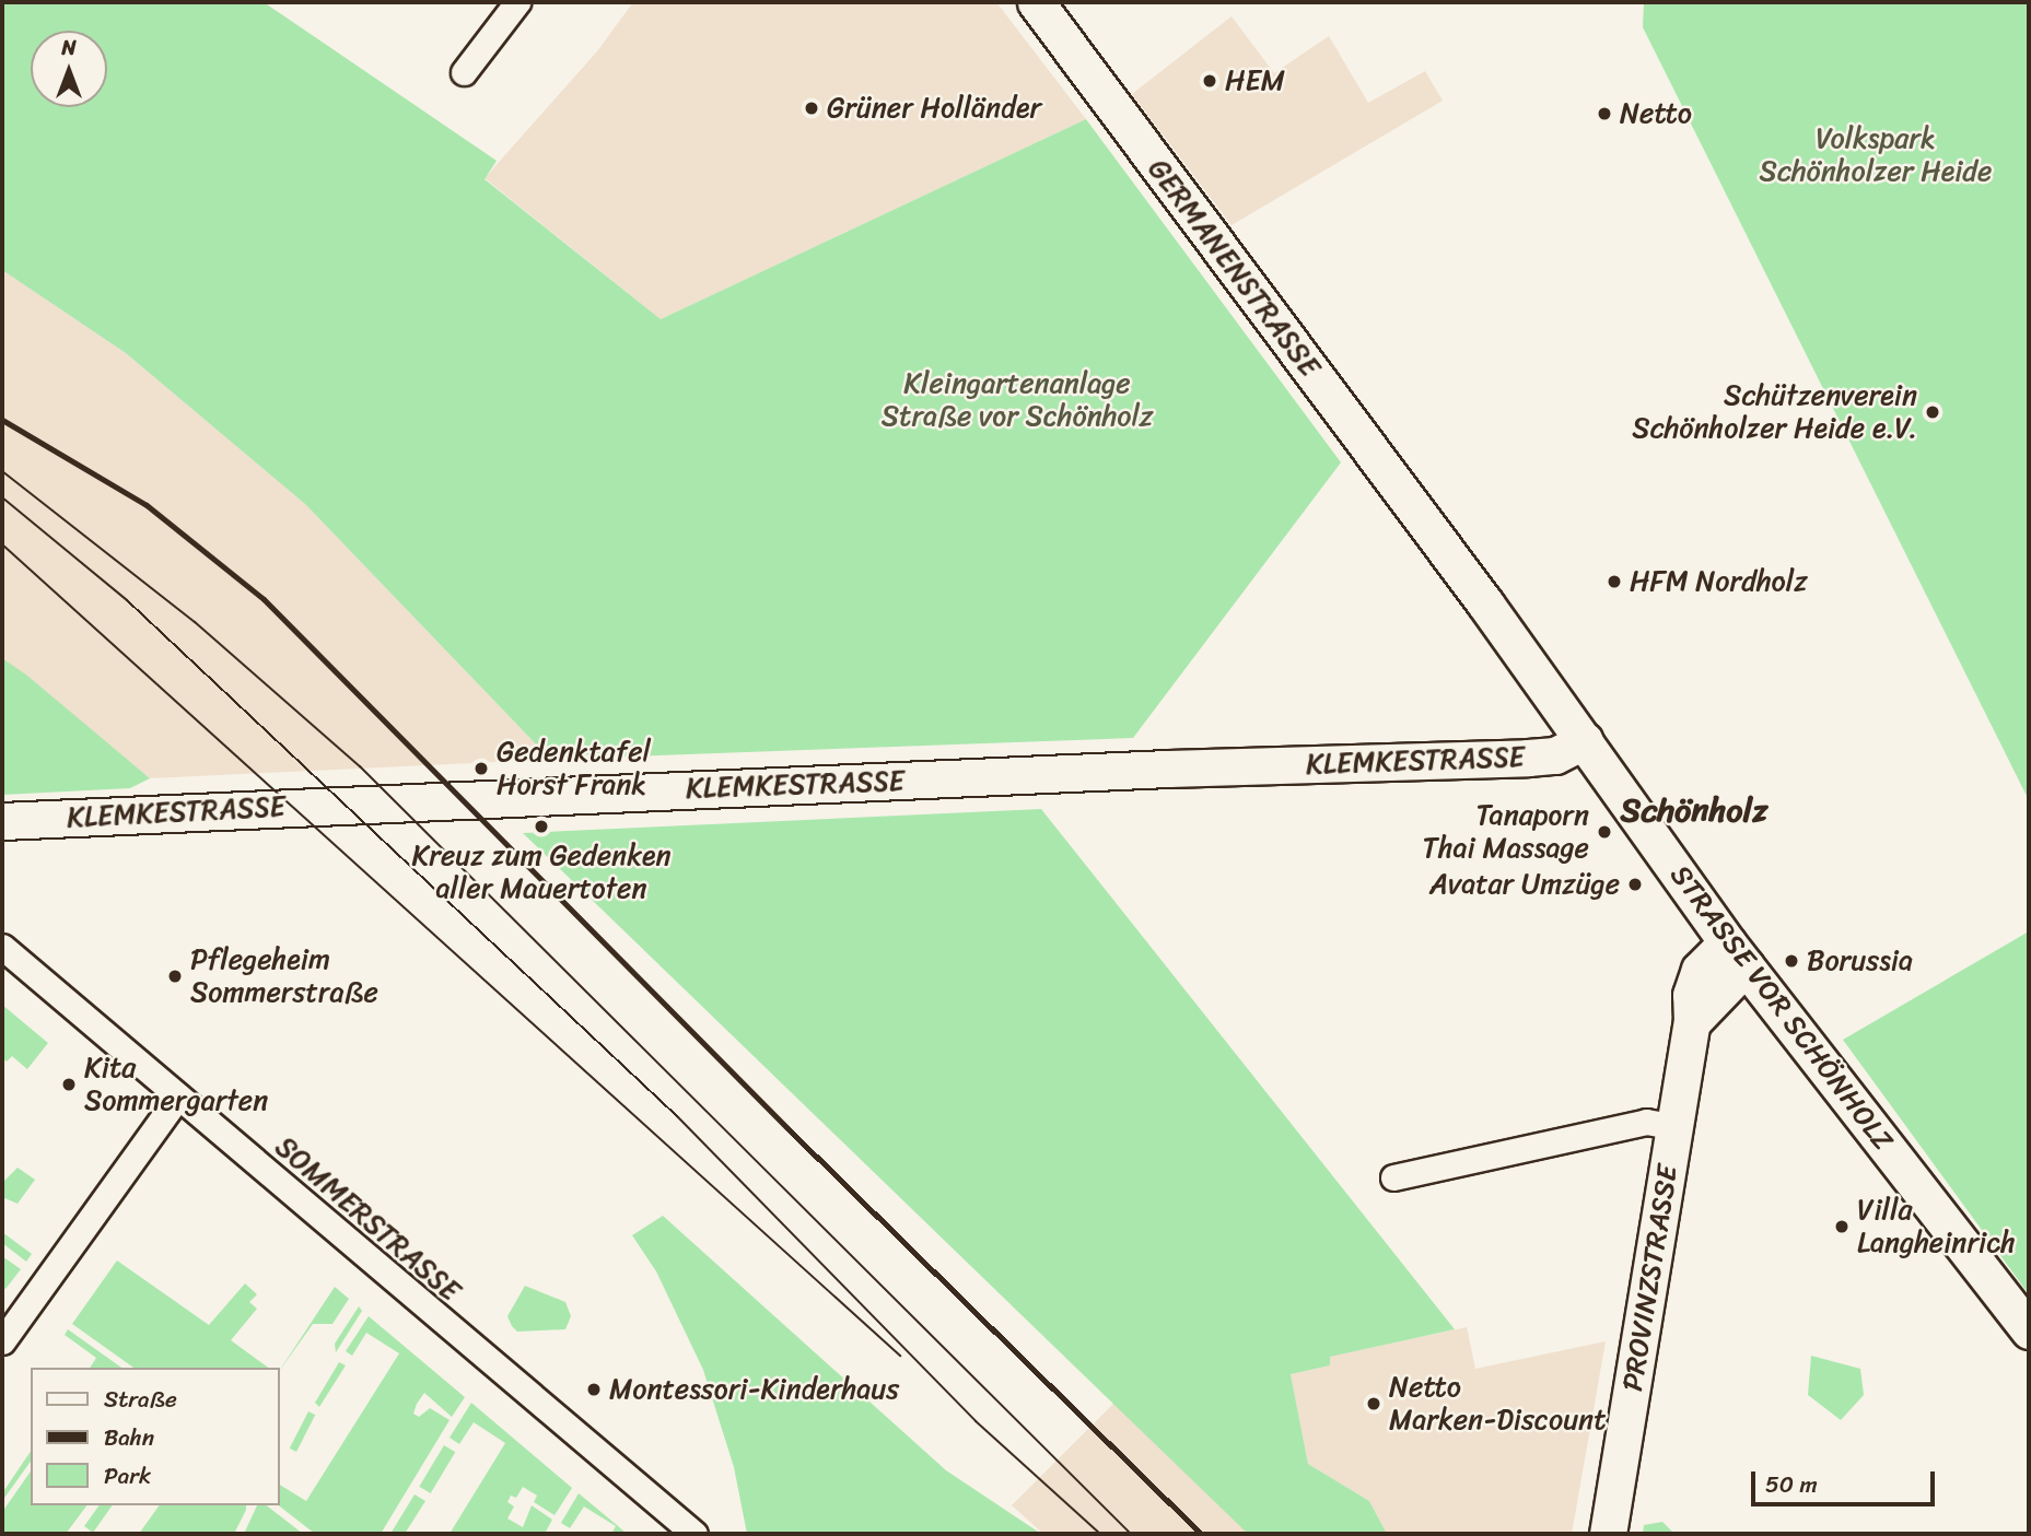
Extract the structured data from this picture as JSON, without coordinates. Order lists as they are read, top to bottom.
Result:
{
  "streets": {
    "main road": [
      "GERMANENSTRASSE",
      "KLEMKESTRASSE",
      "STRASSE VOR SCHÖNHOLZ",
      "PROVINZSTRASSE"
    ],
    "street": ["SOMMERSTRASSE"]
  },
  "crossings": [
    ["GERMANENSTRASSE", "STRASSE VOR SCHÖNHOLZ"],
    ["KLEMKESTRASSE", "STRASSE VOR SCHÖNHOLZ"],
    ["STRASSE VOR SCHÖNHOLZ", "PROVINZSTRASSE"]
  ],
  "districts": ["Schönholz"],
  "parks": ["Volkspark Schönholzer Heide", "Kleingartenanlage Straße vor Schönholz"],
  "places": [
    "HEM",
    "Grüner Holländer",
    "Netto",
    "Schützenverein Schönholzer Heide e.V.",
    "HFM Nordholz",
    "Gedenktafel Horst Frank",
    "Kreuz zum Gedenken aller Mauertoten",
    "Tanaporn Thai Massage",
    "Avatar Umzüge",
    "Borussia",
    "Pflegeheim Sommerstraße",
    "Kita Sommergarten",
    "Villa Langheinrich",
    "Montessori-Kinderhaus",
    "Netto Marken-Discount"
  ],
  "legend": ["Straße", "Bahn", "Park"],
  "scale_bar": "50 m",
  "north": "top"
}
